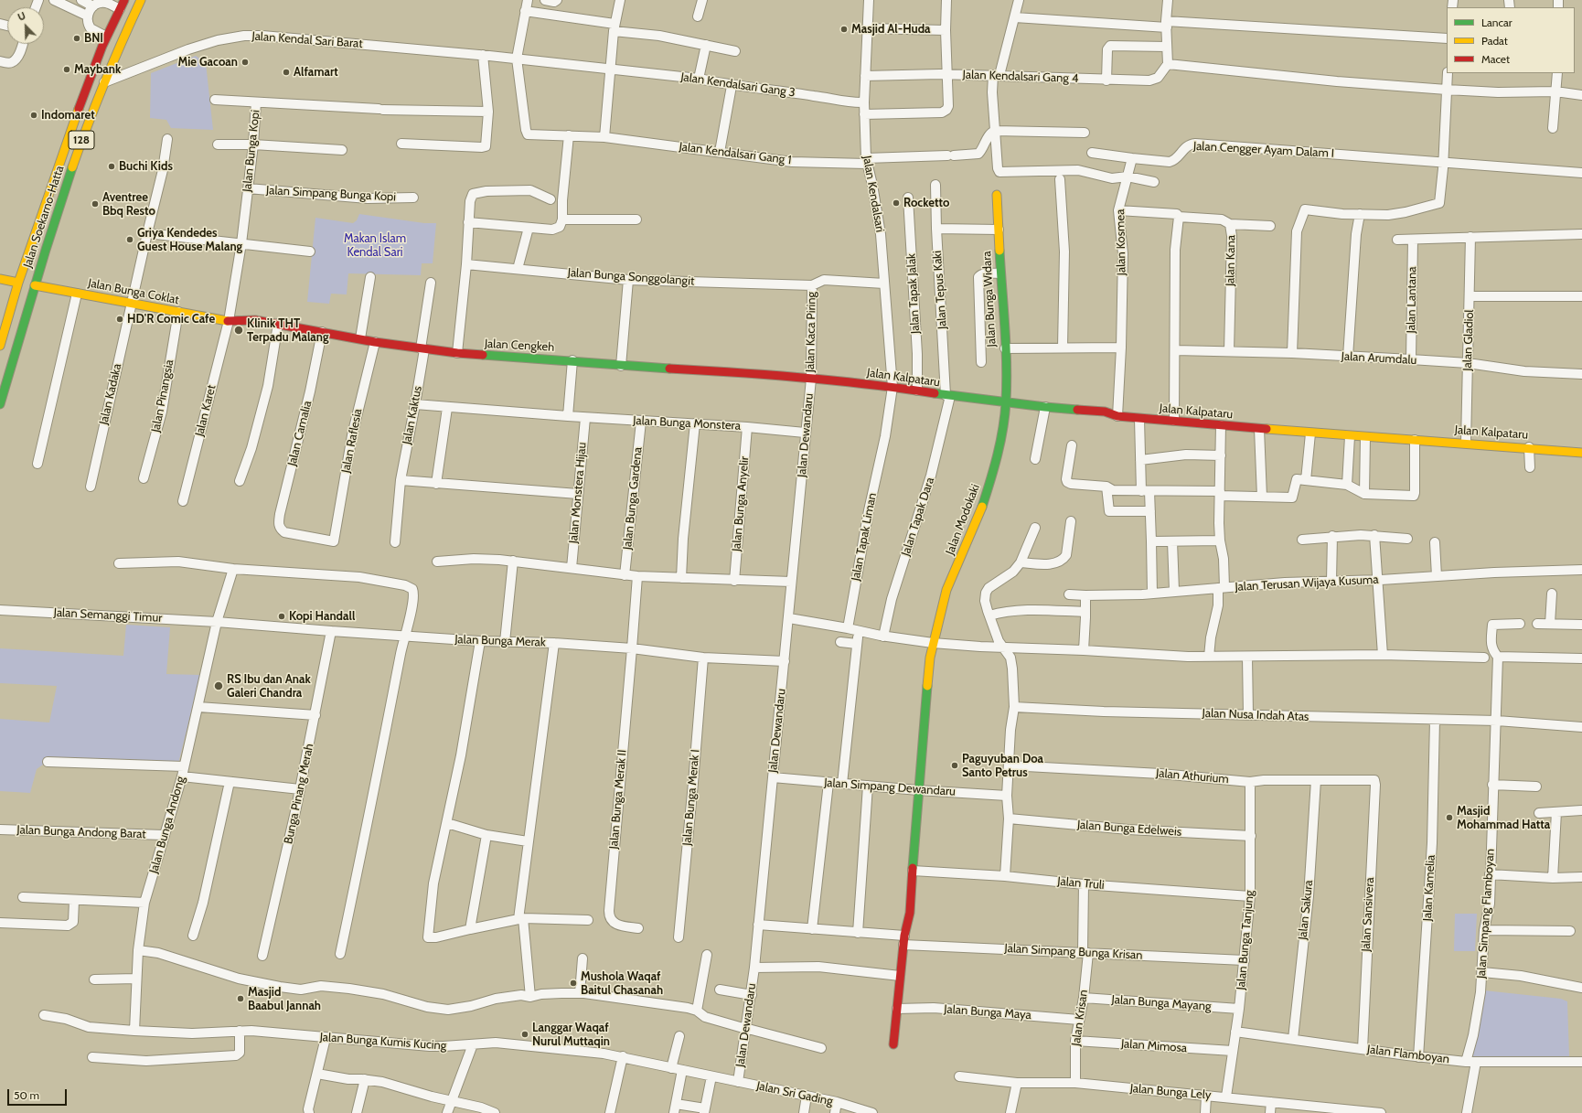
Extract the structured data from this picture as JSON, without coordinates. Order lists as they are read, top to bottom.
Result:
{
  "streets": {
    "main road": [
      "128",
      "Jalan Soekarno-Hatta",
      "Jalan Bunga Coklat",
      "Jalan Bunga Widara",
      "Jalan Cengkeh",
      "Jalan Kalpataru",
      "Jalan Modokaki"
    ],
    "street": [
      "Jalan Kendal Sari Barat",
      "Jalan Kendalsari Gang 4",
      "Jalan Kendalsari Gang 3",
      "Jalan Cengger Ayam Dalam I",
      "Jalan Bunga Kopi",
      "Jalan Kendalsari Gang 1",
      "Jalan Simpang Bunga Kopi",
      "Jalan Kendalsari",
      "Jalan Kosmea",
      "Jalan Kana",
      "Jalan Bunga Songgolangit",
      "Jalan Tepus Kaki",
      "Jalan Tapak Jalak",
      "Jalan Lantana",
      "Jalan Kaca Piring",
      "Jalan Gladiol",
      "Jalan Arumdalu",
      "Jalan Kadaka",
      "Jalan Pinangsia",
      "Jalan Karet",
      "Jalan Kaktus",
      "Jalan Bunga Monstera",
      "Jalan Camalia",
      "Jalan Dewandaru",
      "Jalan Raflesia",
      "Jalan Monstera Hijau",
      "Jalan Bunga Gardena",
      "Jalan Bunga Anyelir",
      "Jalan Tapak Dara",
      "Jalan Tapak Liman",
      "Jalan Terusan Wijaya Kusuma",
      "Jalan Semanggi Timur",
      "Jalan Bunga Merak",
      "Jalan Nusa Indah Atas",
      "Jalan Athurium",
      "Jalan Simpang Dewandaru",
      "Bunga Pinang Merah",
      "Jalan Bunga Merak I",
      "Jalan Bunga Merak II",
      "Jalan Bunga Andong",
      "Jalan Bunga Edelweis",
      "Jalan Bunga Andong Barat",
      "Jalan Truli",
      "Jalan Kamelia",
      "Jalan Sakura",
      "Jalan Simpang Flamboyan",
      "Jalan Sansivera",
      "Jalan Bunga Tanjung",
      "Jalan Simpang Bunga Krisan",
      "Jalan Bunga Mayang",
      "Jalan Bunga Maya",
      "Jalan Krisan",
      "Jalan Bunga Kumis Kucing",
      "Jalan Mimosa",
      "Jalan Flamboyan",
      "Jalan Bunga Lely",
      "Jalan Sri Gading"
    ]
  },
  "crossings": [
    ["Jalan Kendal Sari Barat", "Jalan Kendalsari Gang 3"],
    ["Jalan Kendal Sari Barat", "Jalan Kendalsari Gang 1"],
    ["Jalan Kendal Sari Barat", "Jalan Soekarno-Hatta"],
    ["Jalan Kendalsari Gang 4", "Jalan Kendalsari"],
    ["Jalan Kendalsari Gang 3", "Jalan Kendalsari Gang 1"],
    ["Jalan Kendalsari Gang 3", "Jalan Kendalsari"],
    ["Jalan Cengger Ayam Dalam I", "Jalan Kosmea"],
    ["Jalan Bunga Kopi", "Jalan Simpang Bunga Kopi"],
    ["Jalan Bunga Kopi", "Jalan Bunga Coklat"],
    ["Jalan Bunga Kopi", "Jalan Cengkeh"],
    ["Jalan Bunga Kopi", "Jalan Karet"],
    ["Jalan Kendalsari Gang 1", "Jalan Kendalsari"],
    ["Jalan Kendalsari", "Jalan Bunga Songgolangit"],
    ["Jalan Kendalsari", "Jalan Kalpataru"],
    ["Jalan Kendalsari", "Jalan Tapak Liman"],
    ["Jalan Soekarno-Hatta", "Jalan Bunga Coklat"],
    ["Jalan Kosmea", "Jalan Kana"],
    ["Jalan Kosmea", "Jalan Kalpataru"],
    ["Jalan Kana", "Jalan Arumdalu"],
    ["Jalan Bunga Songgolangit", "Jalan Kaca Piring"],
    ["Jalan Tepus Kaki", "Jalan Kalpataru"],
    ["Jalan Tepus Kaki", "Jalan Tapak Dara"],
    ["Jalan Bunga Coklat", "Jalan Cengkeh"],
    ["Jalan Bunga Coklat", "Jalan Kadaka"],
    ["Jalan Bunga Coklat", "Jalan Pinangsia"],
    ["Jalan Bunga Coklat", "Jalan Karet"],
    ["Jalan Tapak Jalak", "Jalan Kalpataru"],
    ["Jalan Bunga Widara", "Jalan Kalpataru"],
    ["Jalan Bunga Widara", "Jalan Modokaki"],
    ["Jalan Lantana", "Jalan Arumdalu"],
    ["Jalan Kaca Piring", "Jalan Cengkeh"],
    ["Jalan Kaca Piring", "Jalan Kalpataru"],
    ["Jalan Kaca Piring", "Jalan Dewandaru"],
    ["Jalan Gladiol", "Jalan Arumdalu"],
    ["Jalan Gladiol", "Jalan Kalpataru"],
    ["Jalan Cengkeh", "Jalan Kalpataru"],
    ["Jalan Cengkeh", "Jalan Karet"],
    ["Jalan Cengkeh", "Jalan Kaktus"],
    ["Jalan Cengkeh", "Jalan Camalia"],
    ["Jalan Cengkeh", "Jalan Dewandaru"],
    ["Jalan Cengkeh", "Jalan Raflesia"],
    ["Jalan Kalpataru", "Jalan Dewandaru"],
    ["Jalan Kalpataru", "Jalan Tapak Dara"],
    ["Jalan Kalpataru", "Jalan Modokaki"],
    ["Jalan Kalpataru", "Jalan Tapak Liman"],
    ["Jalan Kaktus", "Jalan Bunga Monstera"],
    ["Jalan Bunga Monstera", "Jalan Dewandaru"],
    ["Jalan Bunga Monstera", "Jalan Monstera Hijau"],
    ["Jalan Bunga Monstera", "Jalan Bunga Gardena"],
    ["Jalan Bunga Monstera", "Jalan Bunga Anyelir"],
    ["Jalan Camalia", "Jalan Raflesia"],
    ["Jalan Dewandaru", "Jalan Bunga Merak"],
    ["Jalan Dewandaru", "Jalan Simpang Dewandaru"],
    ["Jalan Dewandaru", "Jalan Simpang Bunga Krisan"],
    ["Jalan Dewandaru", "Jalan Bunga Kumis Kucing"],
    ["Jalan Dewandaru", "Jalan Sri Gading"],
    ["Jalan Modokaki", "Jalan Simpang Dewandaru"],
    ["Jalan Modokaki", "Jalan Truli"],
    ["Jalan Modokaki", "Jalan Simpang Bunga Krisan"],
    ["Jalan Modokaki", "Jalan Bunga Maya"],
    ["Jalan Semanggi Timur", "Jalan Bunga Merak"],
    ["Jalan Semanggi Timur", "Jalan Bunga Andong"],
    ["Jalan Bunga Merak", "Bunga Pinang Merah"],
    ["Jalan Bunga Merak", "Jalan Bunga Merak I"],
    ["Jalan Bunga Merak", "Jalan Bunga Merak II"],
    ["Jalan Bunga Merak", "Jalan Bunga Andong"],
    ["Jalan Nusa Indah Atas", "Jalan Kamelia"],
    ["Jalan Nusa Indah Atas", "Jalan Simpang Flamboyan"],
    ["Jalan Athurium", "Jalan Sakura"],
    ["Jalan Athurium", "Jalan Sansivera"],
    ["Jalan Athurium", "Jalan Bunga Tanjung"],
    ["Jalan Bunga Andong", "Jalan Bunga Andong Barat"],
    ["Jalan Bunga Andong", "Jalan Bunga Kumis Kucing"],
    ["Jalan Bunga Edelweis", "Jalan Bunga Tanjung"],
    ["Jalan Truli", "Jalan Bunga Tanjung"],
    ["Jalan Truli", "Jalan Krisan"],
    ["Jalan Kamelia", "Jalan Flamboyan"],
    ["Jalan Sakura", "Jalan Flamboyan"],
    ["Jalan Simpang Flamboyan", "Jalan Flamboyan"],
    ["Jalan Sansivera", "Jalan Flamboyan"],
    ["Jalan Bunga Tanjung", "Jalan Simpang Bunga Krisan"],
    ["Jalan Bunga Tanjung", "Jalan Bunga Mayang"],
    ["Jalan Bunga Tanjung", "Jalan Mimosa"],
    ["Jalan Bunga Tanjung", "Jalan Flamboyan"],
    ["Jalan Bunga Tanjung", "Jalan Bunga Lely"],
    ["Jalan Simpang Bunga Krisan", "Jalan Krisan"],
    ["Jalan Bunga Mayang", "Jalan Krisan"],
    ["Jalan Bunga Maya", "Jalan Krisan"],
    ["Jalan Krisan", "Jalan Mimosa"],
    ["Jalan Krisan", "Jalan Bunga Lely"],
    ["Jalan Bunga Kumis Kucing", "Jalan Sri Gading"]
  ],
  "parks": ["Makan Islam Kendal Sari"],
  "places": [
    "Masjid Al-Huda",
    "BNI",
    "Mie Gacoan",
    "Maybank",
    "Alfamart",
    "Indomaret",
    "Buchi Kids",
    "Rocketto",
    "Aventree Bbq Resto",
    "Griya Kendedes Guest House Malang",
    "HD'R Comic Cafe",
    "Klinik THT Terpadu Malang",
    "Kopi Handall",
    "RS Ibu dan Anak Galeri Chandra",
    "Paguyuban Doa Santo Petrus",
    "Masjid Mohammad Hatta",
    "Mushola Waqaf Baitul Chasanah",
    "Masjid Baabul Jannah",
    "Langgar Waqaf Nurul Muttaqin"
  ],
  "legend": ["Lancar", "Padat", "Macet"],
  "scale_bar": "50 m",
  "north": "top left"
}
